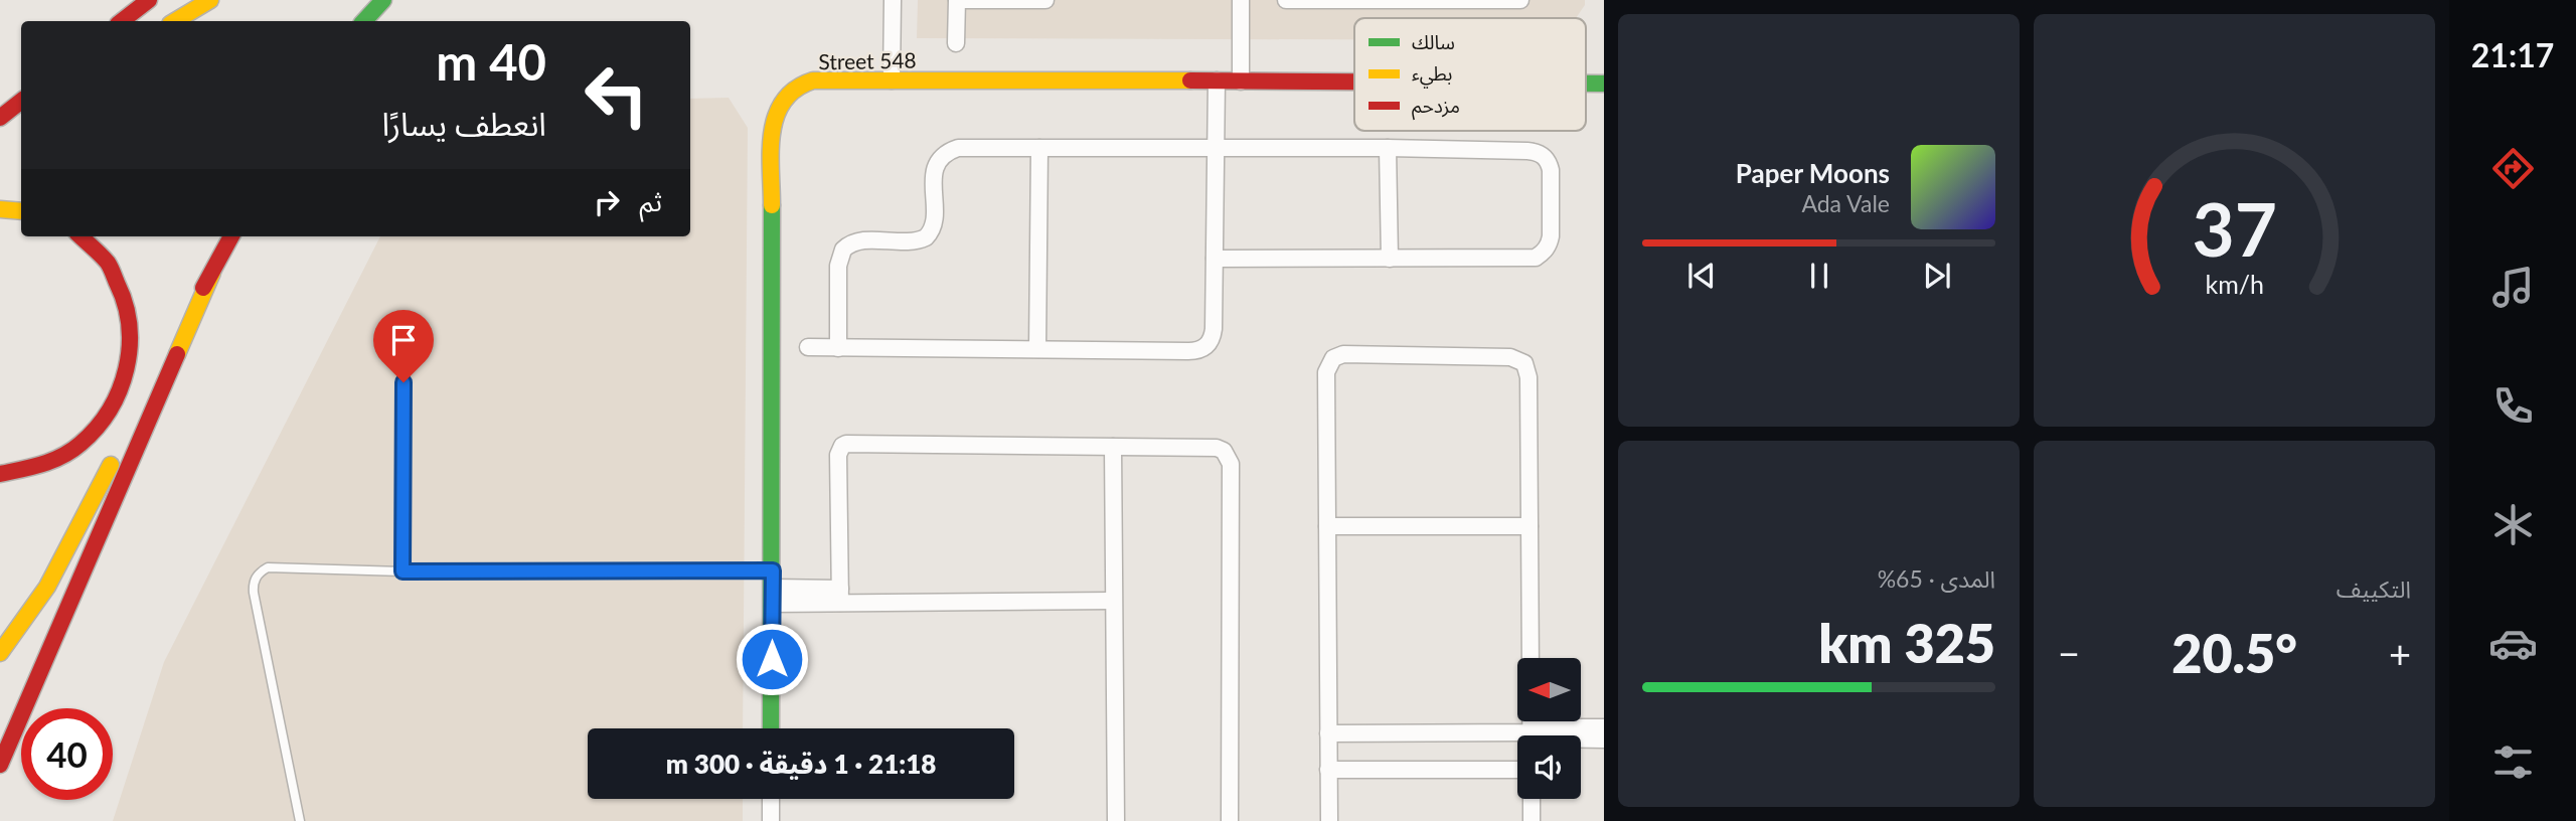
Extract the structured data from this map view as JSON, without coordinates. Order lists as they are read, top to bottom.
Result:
{
  "streets": {
    "main road": ["Street 548"]
  },
  "legend": ["سالك", "بطيء", "مزدحم"],
  "north": "left",
  "page": {
    "tabs": "21:17",
    "turn": ["40 m", "انعطف يسارًا"],
    "song": ["Paper Moons", "Ada Vale"],
    "then": "ثم",
    "tile": [
      "التكييف",
      ["المدى · 65%", "325 km"]
    ],
    "heat": ["−", "20.5°", "+"],
    "limit": "40",
    "trip": "21:18 · 1 دقيقة · 300 m",
    "gauge": ["37", "km/h"]
  }
}
